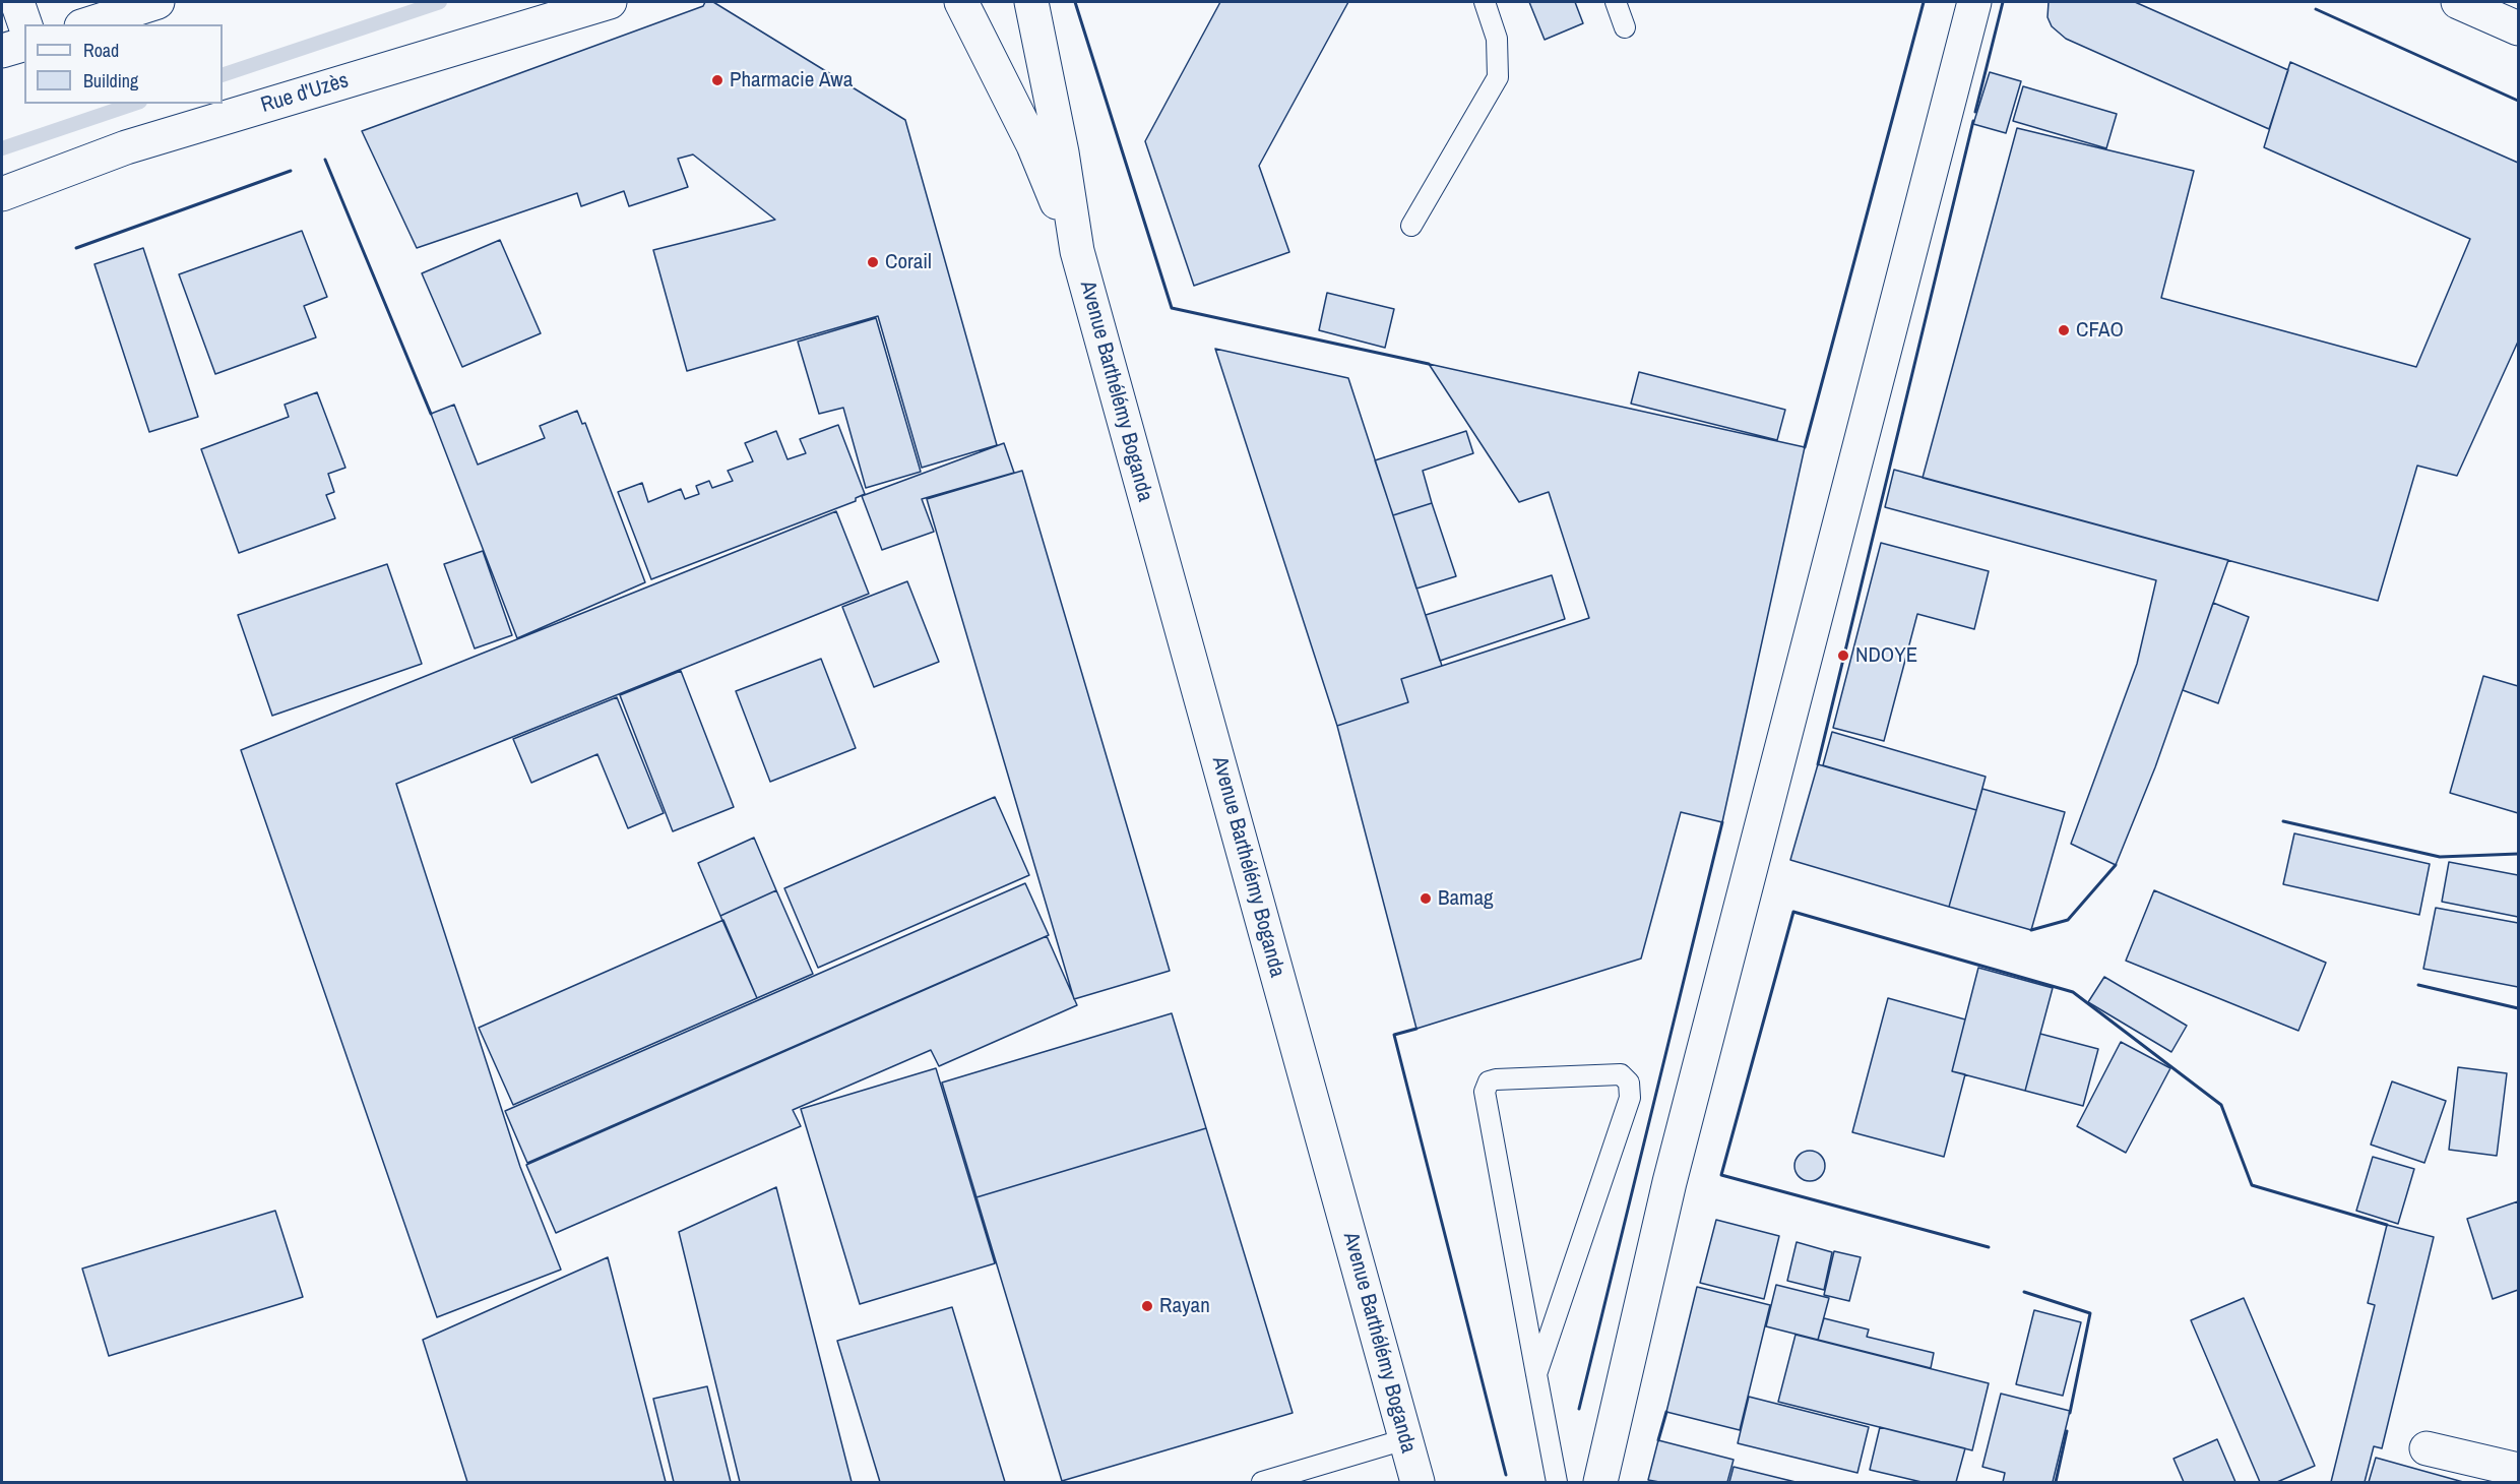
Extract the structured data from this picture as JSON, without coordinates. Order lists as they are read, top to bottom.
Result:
{
  "streets": {
    "street": ["Rue d'Uzès", "Avenue Barthélémy Boganda"]
  },
  "places": [
    "Pharmacie Awa",
    "Corail",
    "CFAO",
    "NDOYE",
    "Bamag",
    "Rayan"
  ],
  "legend": ["Road", "Building"]
}
